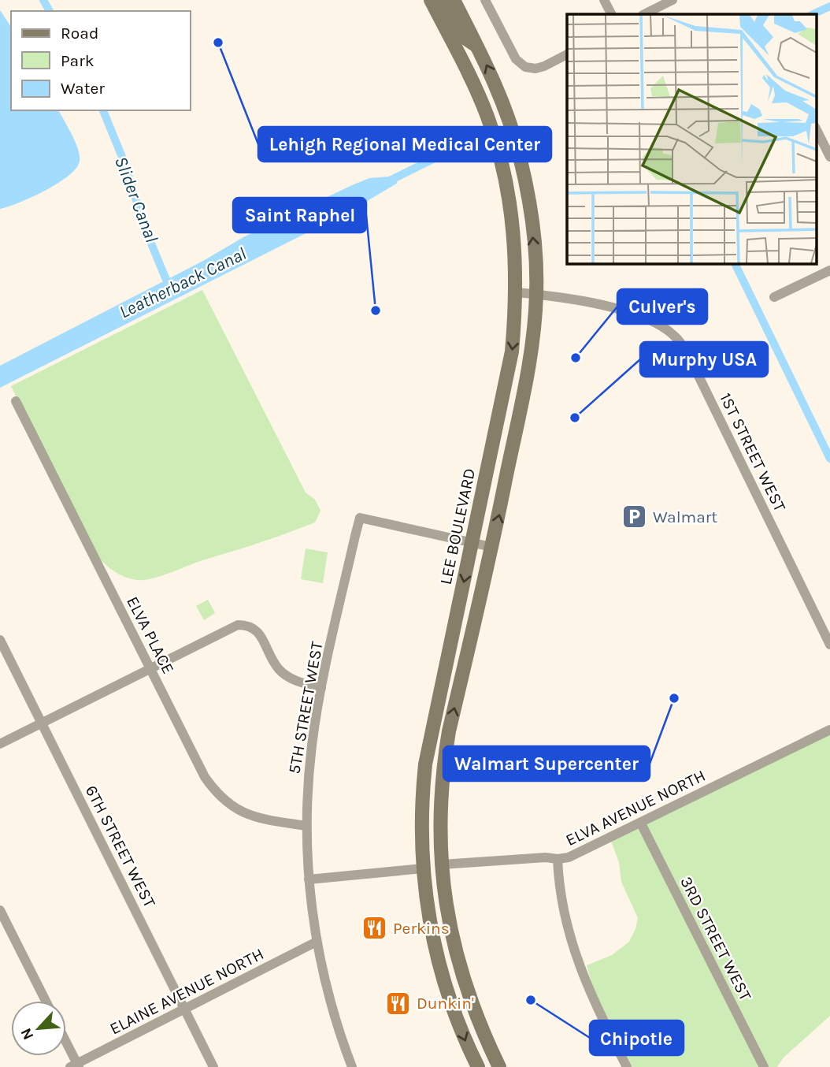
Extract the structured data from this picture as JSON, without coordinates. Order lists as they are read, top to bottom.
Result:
{
  "streets": {
    "main road": ["LEE BOULEVARD"],
    "street": [
      "1ST STREET WEST",
      "ELVA PLACE",
      "5TH STREET WEST",
      "ELVA AVENUE NORTH",
      "6TH STREET WEST",
      "3RD STREET WEST",
      "ELAINE AVENUE NORTH"
    ]
  },
  "crossings": [
    ["1ST STREET WEST", "LEE BOULEVARD"],
    ["LEE BOULEVARD", "5TH STREET WEST"],
    ["ELVA PLACE", "5TH STREET WEST"],
    ["5TH STREET WEST", "ELAINE AVENUE NORTH"],
    ["ELVA AVENUE NORTH", "3RD STREET WEST"],
    ["6TH STREET WEST", "ELAINE AVENUE NORTH"]
  ],
  "water": ["Slider Canal", "Leatherback Canal"],
  "places": {
    "other": [
      "Lehigh Regional Medical Center",
      "Saint Raphel",
      "Culver's",
      "Murphy USA",
      "Walmart Supercenter",
      "Chipotle"
    ],
    "parking": ["Walmart"],
    "restaurant": ["Perkins", "Dunkin'"]
  },
  "legend": ["Road", "Park", "Water"],
  "north": "bottom left"
}
